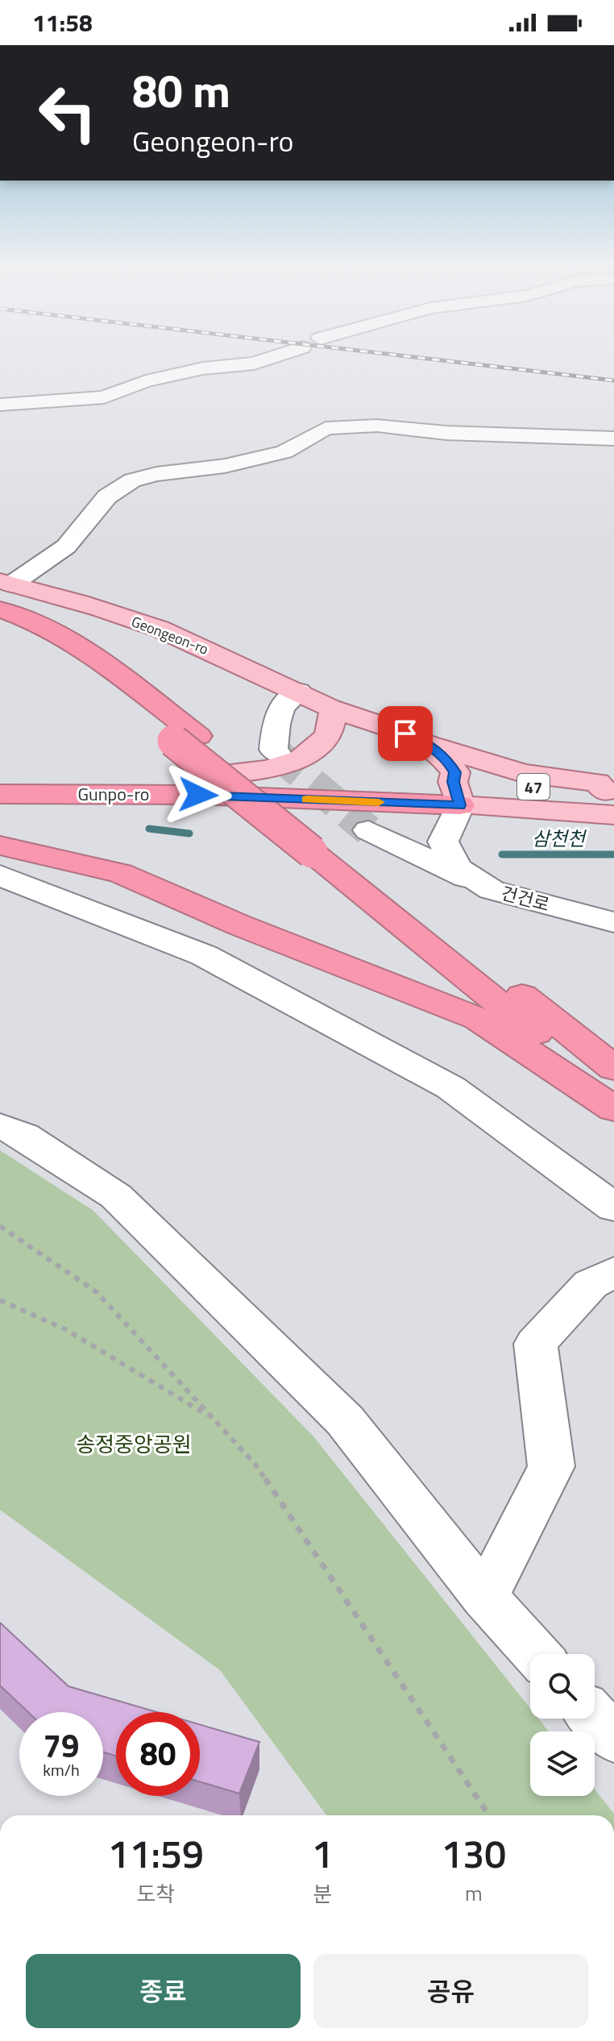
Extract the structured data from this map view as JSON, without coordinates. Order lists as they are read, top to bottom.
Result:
{
  "streets": {
    "highway": ["47", "Gunpo-ro"],
    "main road": ["Geongeon-ro"],
    "street": ["건건로"]
  },
  "crossings": [
    ["Geongeon-ro", "Gunpo-ro"],
    ["Geongeon-ro", "건건로"],
    ["Gunpo-ro", "건건로"]
  ],
  "water": ["삼천천"],
  "parks": ["송정중앙공원"],
  "page": {
    "status": "11:58",
    "turn": ["80 m", "Geongeon-ro"],
    "speed": "79 km/h",
    "limit": "80",
    "eta": [
      "11:59",
      "도착",
      "1",
      "분",
      "130",
      "m"
    ],
    "buttons": ["종료", "공유"]
  }
}
